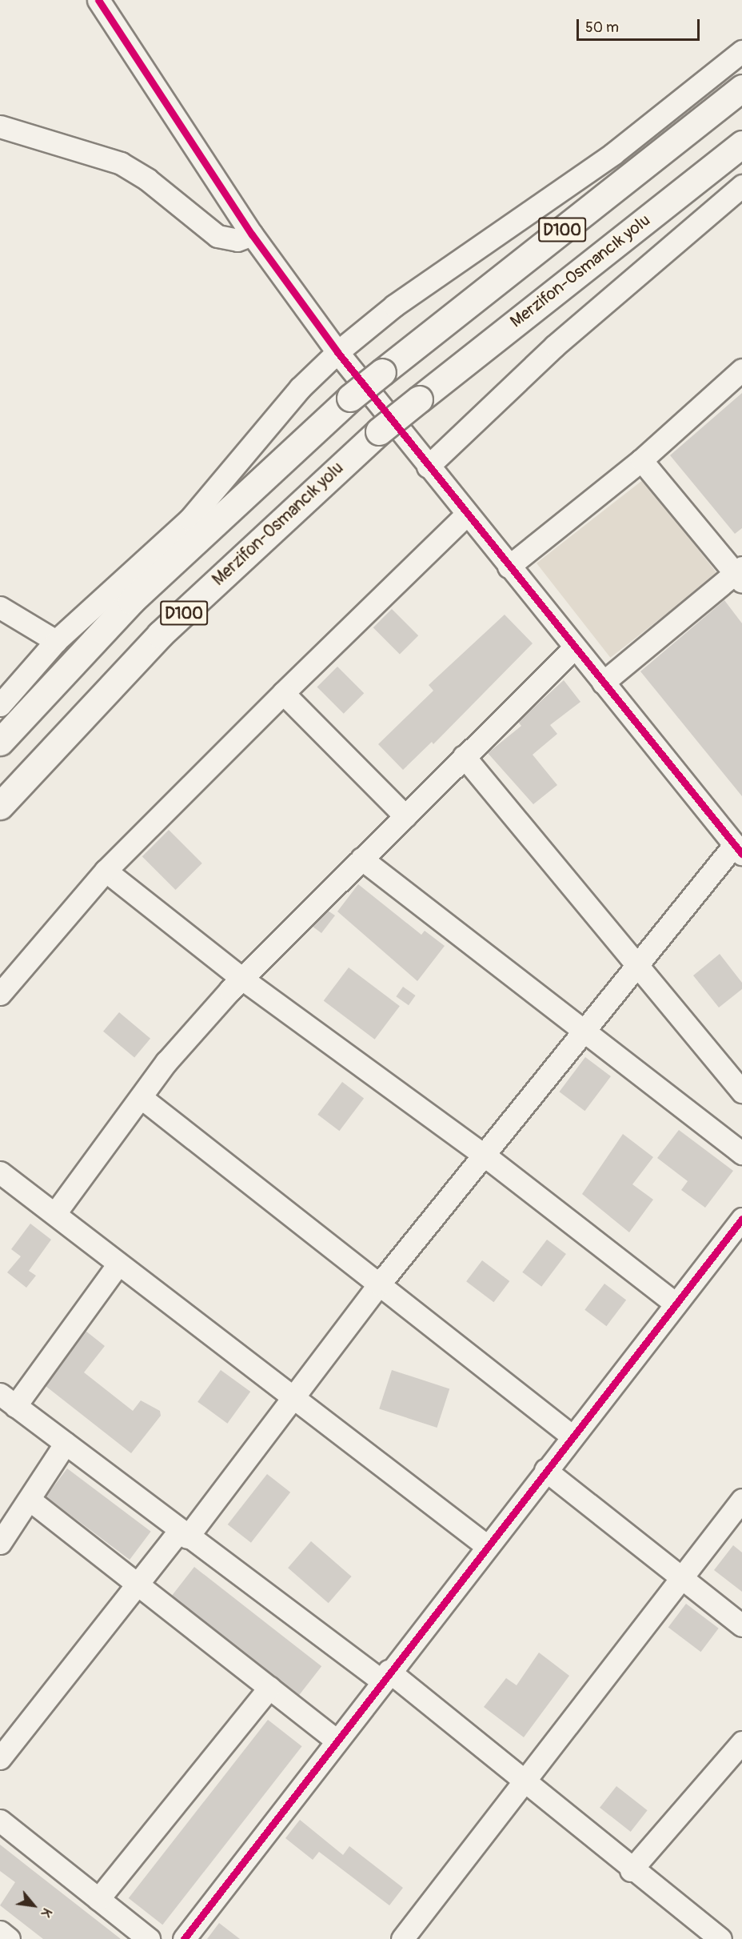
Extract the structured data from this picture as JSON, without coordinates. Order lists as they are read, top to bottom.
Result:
{
  "streets": {
    "highway": ["D100", "Merzifon-Osmancık yolu"]
  },
  "scale_bar": "50 m",
  "north": "bottom right"
}
